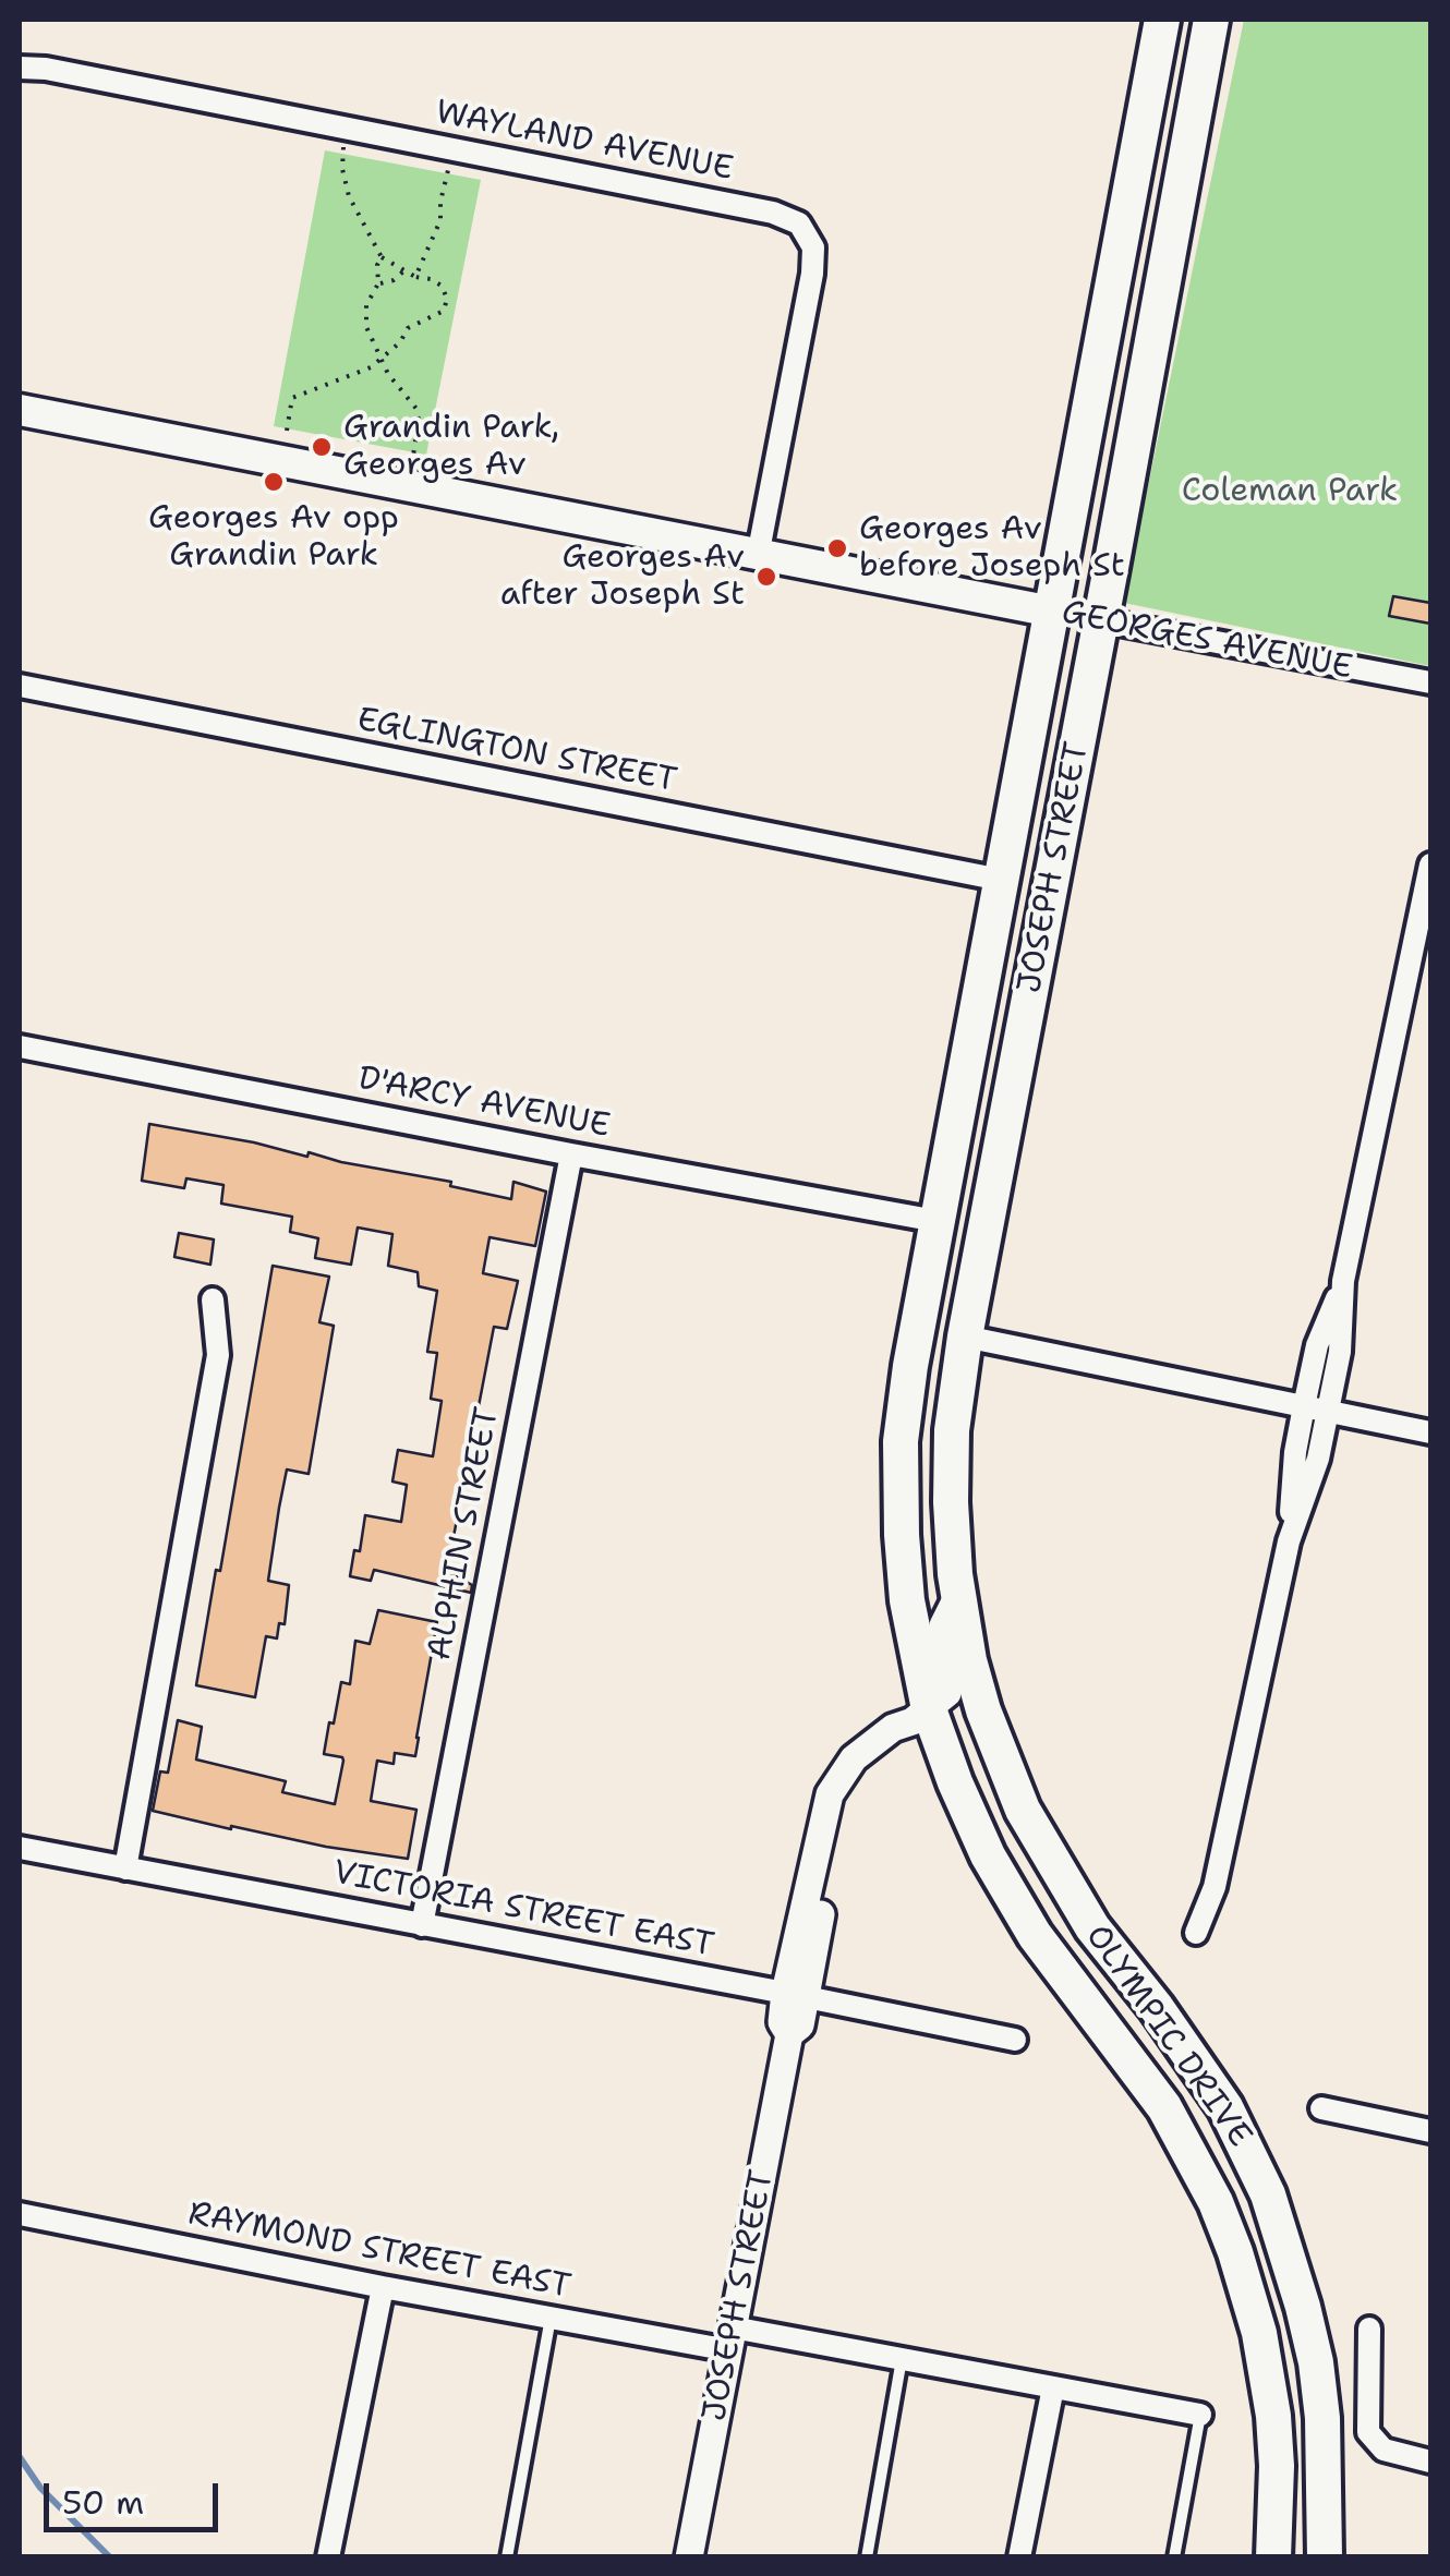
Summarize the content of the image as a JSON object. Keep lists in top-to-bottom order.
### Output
{
  "streets": {
    "highway": ["GEORGES AVENUE", "JOSEPH STREET", "OLYMPIC DRIVE"],
    "street": [
      "WAYLAND AVENUE",
      "EGLINGTON STREET",
      "D'ARCY AVENUE",
      "ALPHIN STREET",
      "VICTORIA STREET EAST",
      "RAYMOND STREET EAST"
    ]
  },
  "crossings": [
    ["WAYLAND AVENUE", "GEORGES AVENUE"],
    ["GEORGES AVENUE", "JOSEPH STREET"],
    ["EGLINGTON STREET", "JOSEPH STREET"],
    ["JOSEPH STREET", "D'ARCY AVENUE"],
    ["JOSEPH STREET", "VICTORIA STREET EAST"],
    ["JOSEPH STREET", "OLYMPIC DRIVE"],
    ["JOSEPH STREET", "RAYMOND STREET EAST"],
    ["D'ARCY AVENUE", "ALPHIN STREET"],
    ["ALPHIN STREET", "VICTORIA STREET EAST"]
  ],
  "parks": ["Coleman Park"],
  "places": [
    "Grandin Park, Georges Av",
    "Georges Av opp Grandin Park",
    "Georges Av before Joseph St",
    "Georges Av after Joseph St"
  ],
  "scale_bar": "50 m"
}
